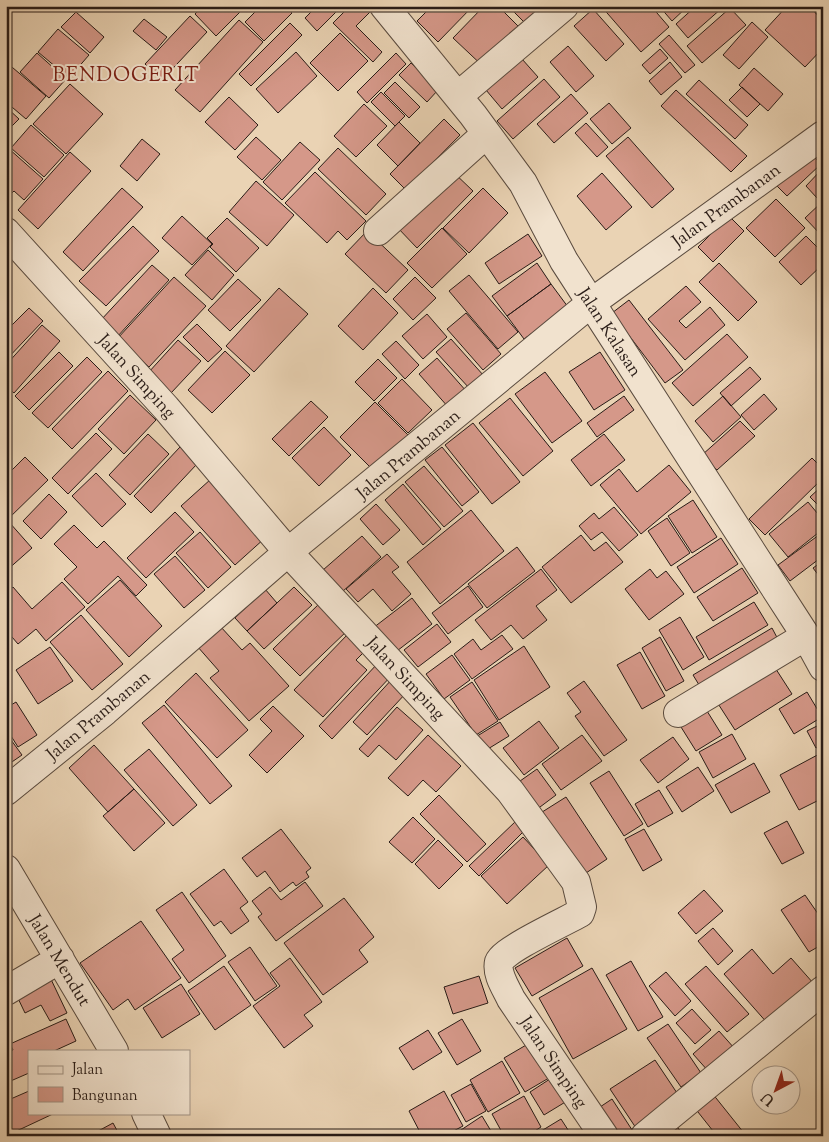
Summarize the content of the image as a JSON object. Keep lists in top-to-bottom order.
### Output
{
  "streets": {
    "street": [
      "Jalan Prambanan",
      "Jalan Kalasan",
      "Jalan Simping",
      "Jalan Mendut"
    ]
  },
  "crossings": [
    ["Jalan Prambanan", "Jalan Kalasan"],
    ["Jalan Prambanan", "Jalan Simping"]
  ],
  "districts": ["BENDOGERIT"],
  "legend": ["Jalan", "Bangunan"],
  "north": "bottom left"
}
